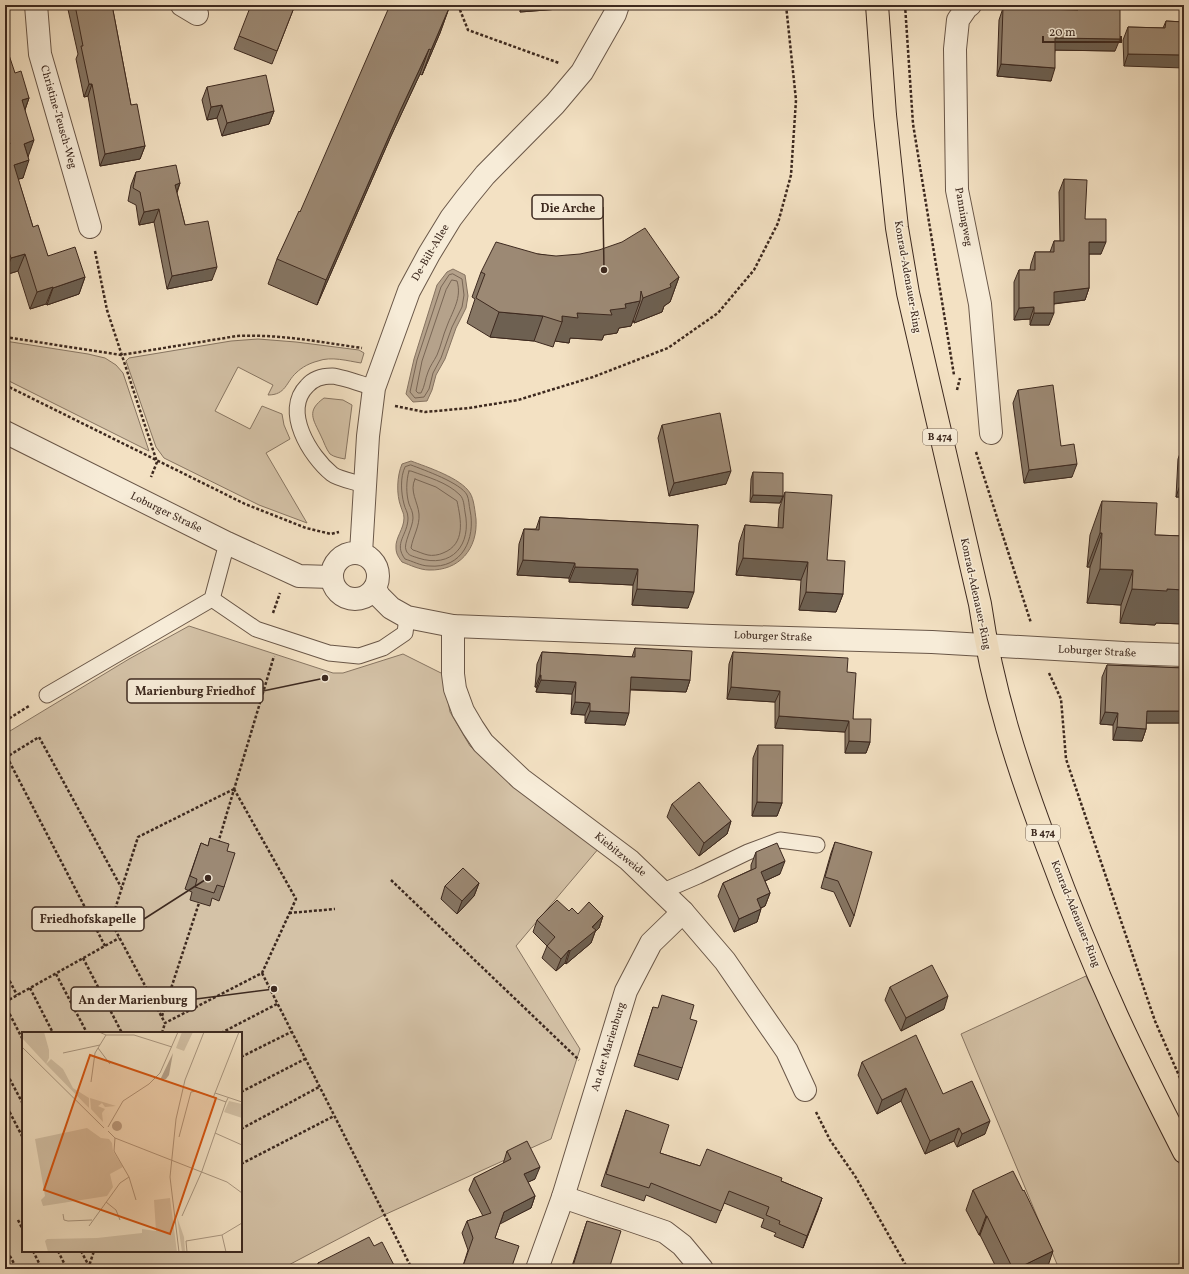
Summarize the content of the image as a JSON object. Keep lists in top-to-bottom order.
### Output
{
  "streets": {
    "main road": ["Konrad-Adenauer-Ring", "B 474"],
    "street": [
      "Christine-Teusch-Weg",
      "Panningweg",
      "De-Bilt-Allee",
      "Loburger Straße",
      "Kiebitzweide",
      "An der Marienburg"
    ]
  },
  "crossings": [
    ["De-Bilt-Allee", "Loburger Straße"],
    ["Konrad-Adenauer-Ring", "Loburger Straße"],
    ["Loburger Straße", "Kiebitzweide"],
    ["Kiebitzweide", "An der Marienburg"]
  ],
  "places": [
    "Die Arche",
    "Marienburg Friedhof",
    "Friedhofskapelle",
    "An der Marienburg"
  ],
  "scale_bar": "20 m"
}
